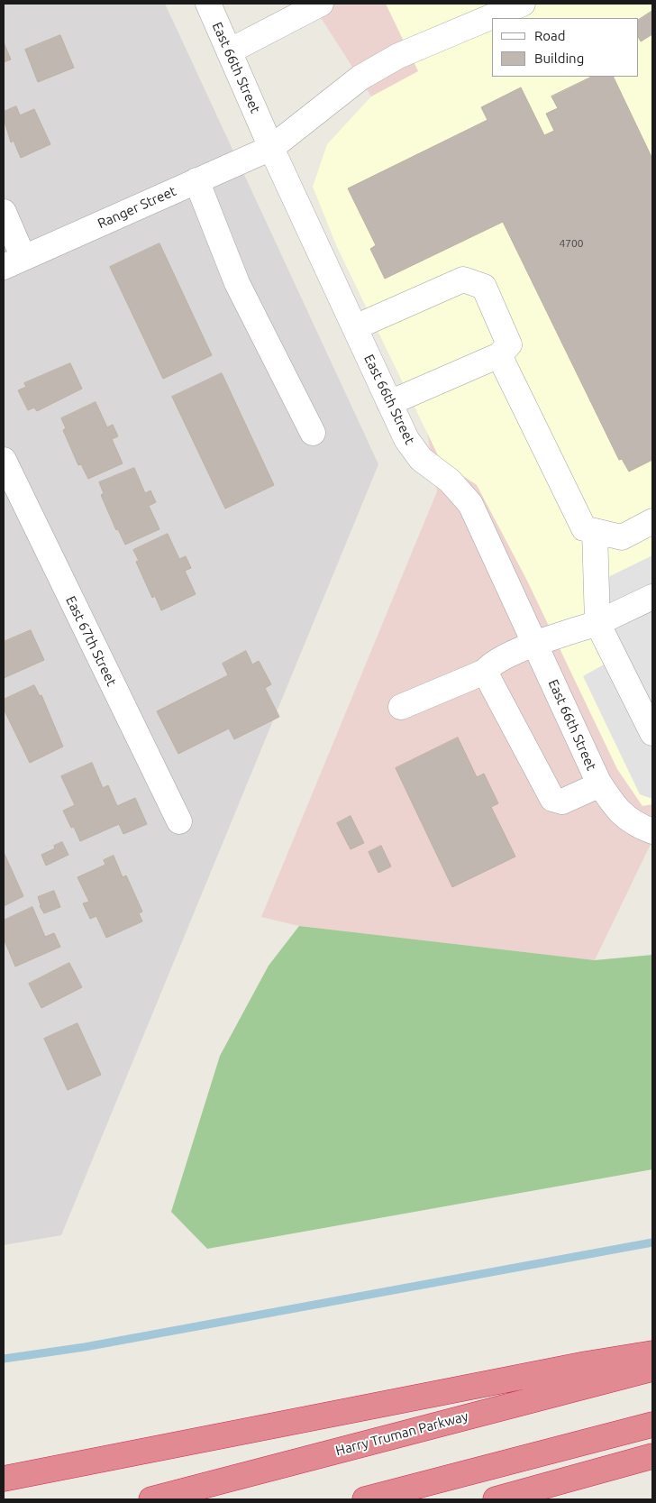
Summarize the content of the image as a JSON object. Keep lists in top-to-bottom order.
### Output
{
  "streets": {
    "highway": ["Harry Truman Parkway"],
    "street": ["East 66th Street", "Ranger Street", "East 67th Street"]
  },
  "crossings": [
    ["East 66th Street", "Ranger Street"]
  ],
  "house_numbers": ["4700"],
  "legend": ["Road", "Building"]
}
